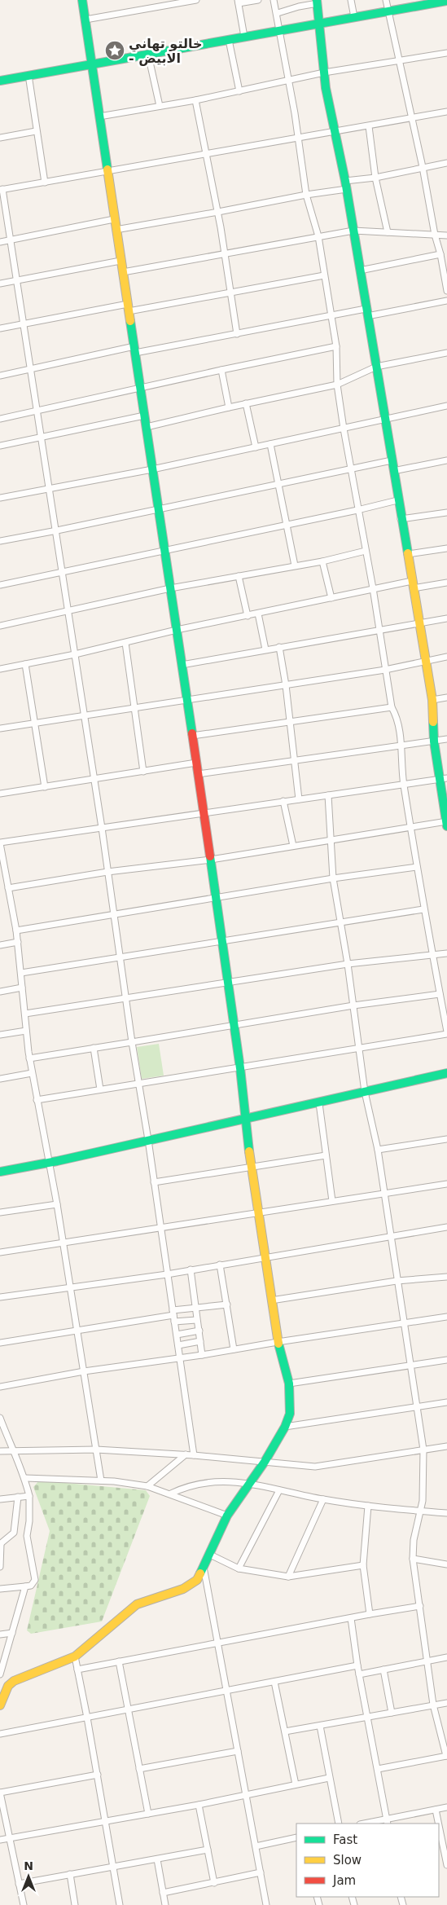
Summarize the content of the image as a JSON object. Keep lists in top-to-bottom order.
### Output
{
  "places": {
    "place": ["خالتو تهاني - الابيض"]
  },
  "legend": ["Fast", "Slow", "Jam"],
  "north": "top"
}
